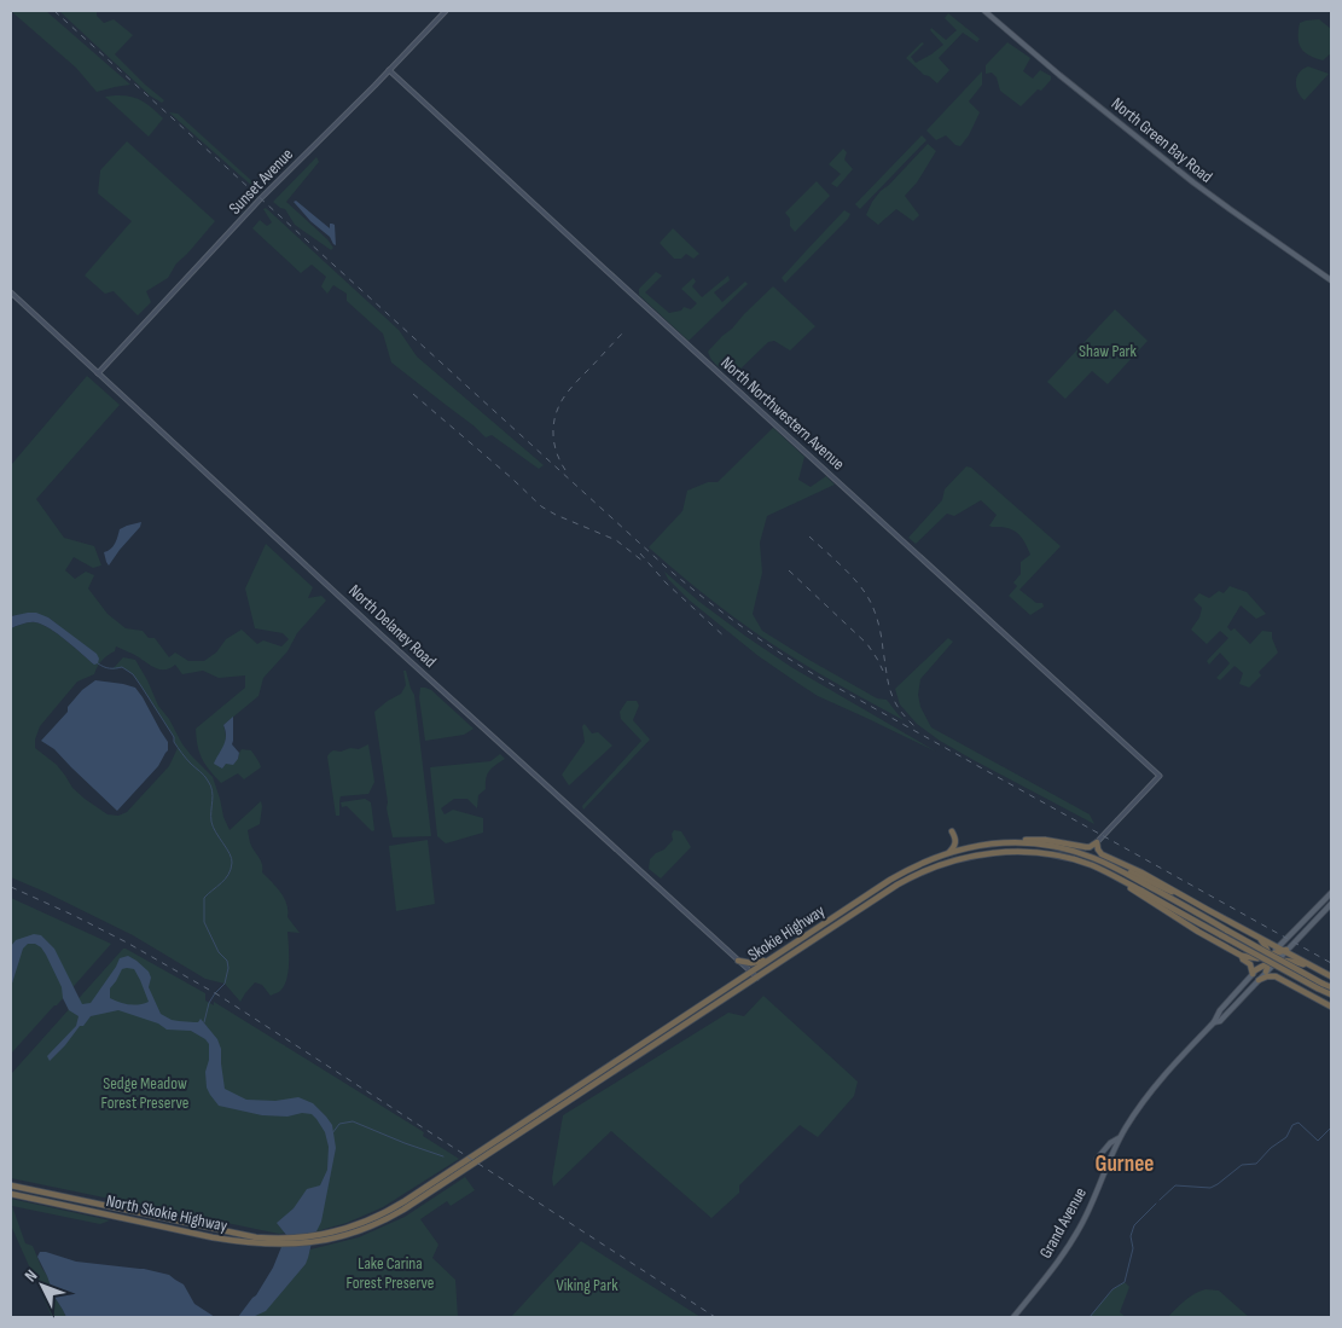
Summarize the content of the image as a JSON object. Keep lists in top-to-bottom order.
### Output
{
  "streets": {
    "highway": ["Skokie Highway", "North Skokie Highway"],
    "main road": ["North Green Bay Road", "Grand Avenue"],
    "street": ["Sunset Avenue", "North Northwestern Avenue", "North Delaney Road"]
  },
  "crossings": [
    ["Sunset Avenue", "North Northwestern Avenue"],
    ["Sunset Avenue", "North Delaney Road"],
    ["North Delaney Road", "Skokie Highway"],
    ["Skokie Highway", "North Skokie Highway"]
  ],
  "districts": ["Gurnee"],
  "parks": [
    "Shaw Park",
    "Sedge Meadow Forest Preserve",
    "Lake Carina Forest Preserve",
    "Viking Park"
  ],
  "north": "top left"
}
